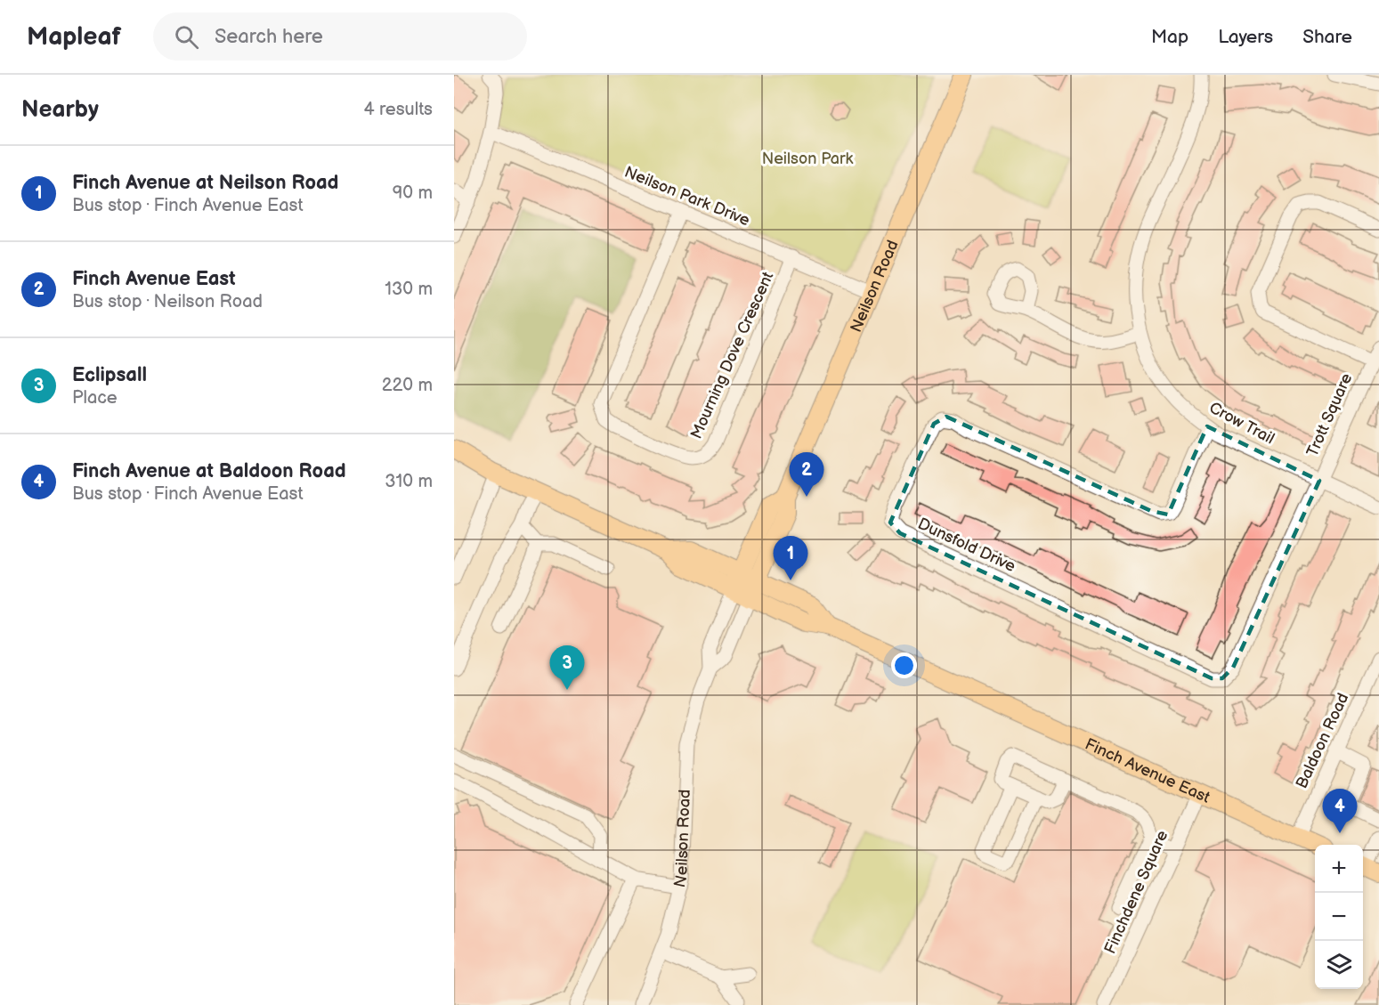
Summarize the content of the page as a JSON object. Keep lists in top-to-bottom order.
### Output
{
  "streets": {
    "main road": ["Neilson Road", "Finch Avenue East"],
    "street": [
      "Neilson Park Drive",
      "Mourning Dove Crescent",
      "Trott Square",
      "Crow Trail",
      "Dunsfold Drive",
      "Baldoon Road",
      "Finchdene Square"
    ]
  },
  "crossings": [
    ["Neilson Park Drive", "Neilson Road"],
    ["Neilson Park Drive", "Mourning Dove Crescent"],
    ["Neilson Road", "Finch Avenue East"],
    ["Trott Square", "Crow Trail"],
    ["Trott Square", "Dunsfold Drive"],
    ["Crow Trail", "Dunsfold Drive"],
    ["Baldoon Road", "Finch Avenue East"],
    ["Finch Avenue East", "Finchdene Square"]
  ],
  "parks": ["Neilson Park"],
  "page": {
    "header": "Mapleaf",
    "search": "Search here",
    "nav": ["Map", "Layers", "Share"],
    "heading": ["Nearby", "4 results"],
    "list": [
      {
        "mark": "1",
        "name": "Finch Avenue at Neilson Road",
        "note": "Bus stop · Finch Avenue East",
        "value": "90 m"
      },
      {
        "mark": "2",
        "name": "Finch Avenue East",
        "note": "Bus stop · Neilson Road",
        "value": "130 m"
      },
      {
        "mark": "3",
        "name": "Eclipsall",
        "note": "Place",
        "value": "220 m"
      },
      {
        "mark": "4",
        "name": "Finch Avenue at Baldoon Road",
        "note": "Bus stop · Finch Avenue East",
        "value": "310 m"
      }
    ],
    "pins": [
      "2",
      "1",
      "3",
      "4"
    ],
    "map_buttons": ["+", "−"]
  }
}
